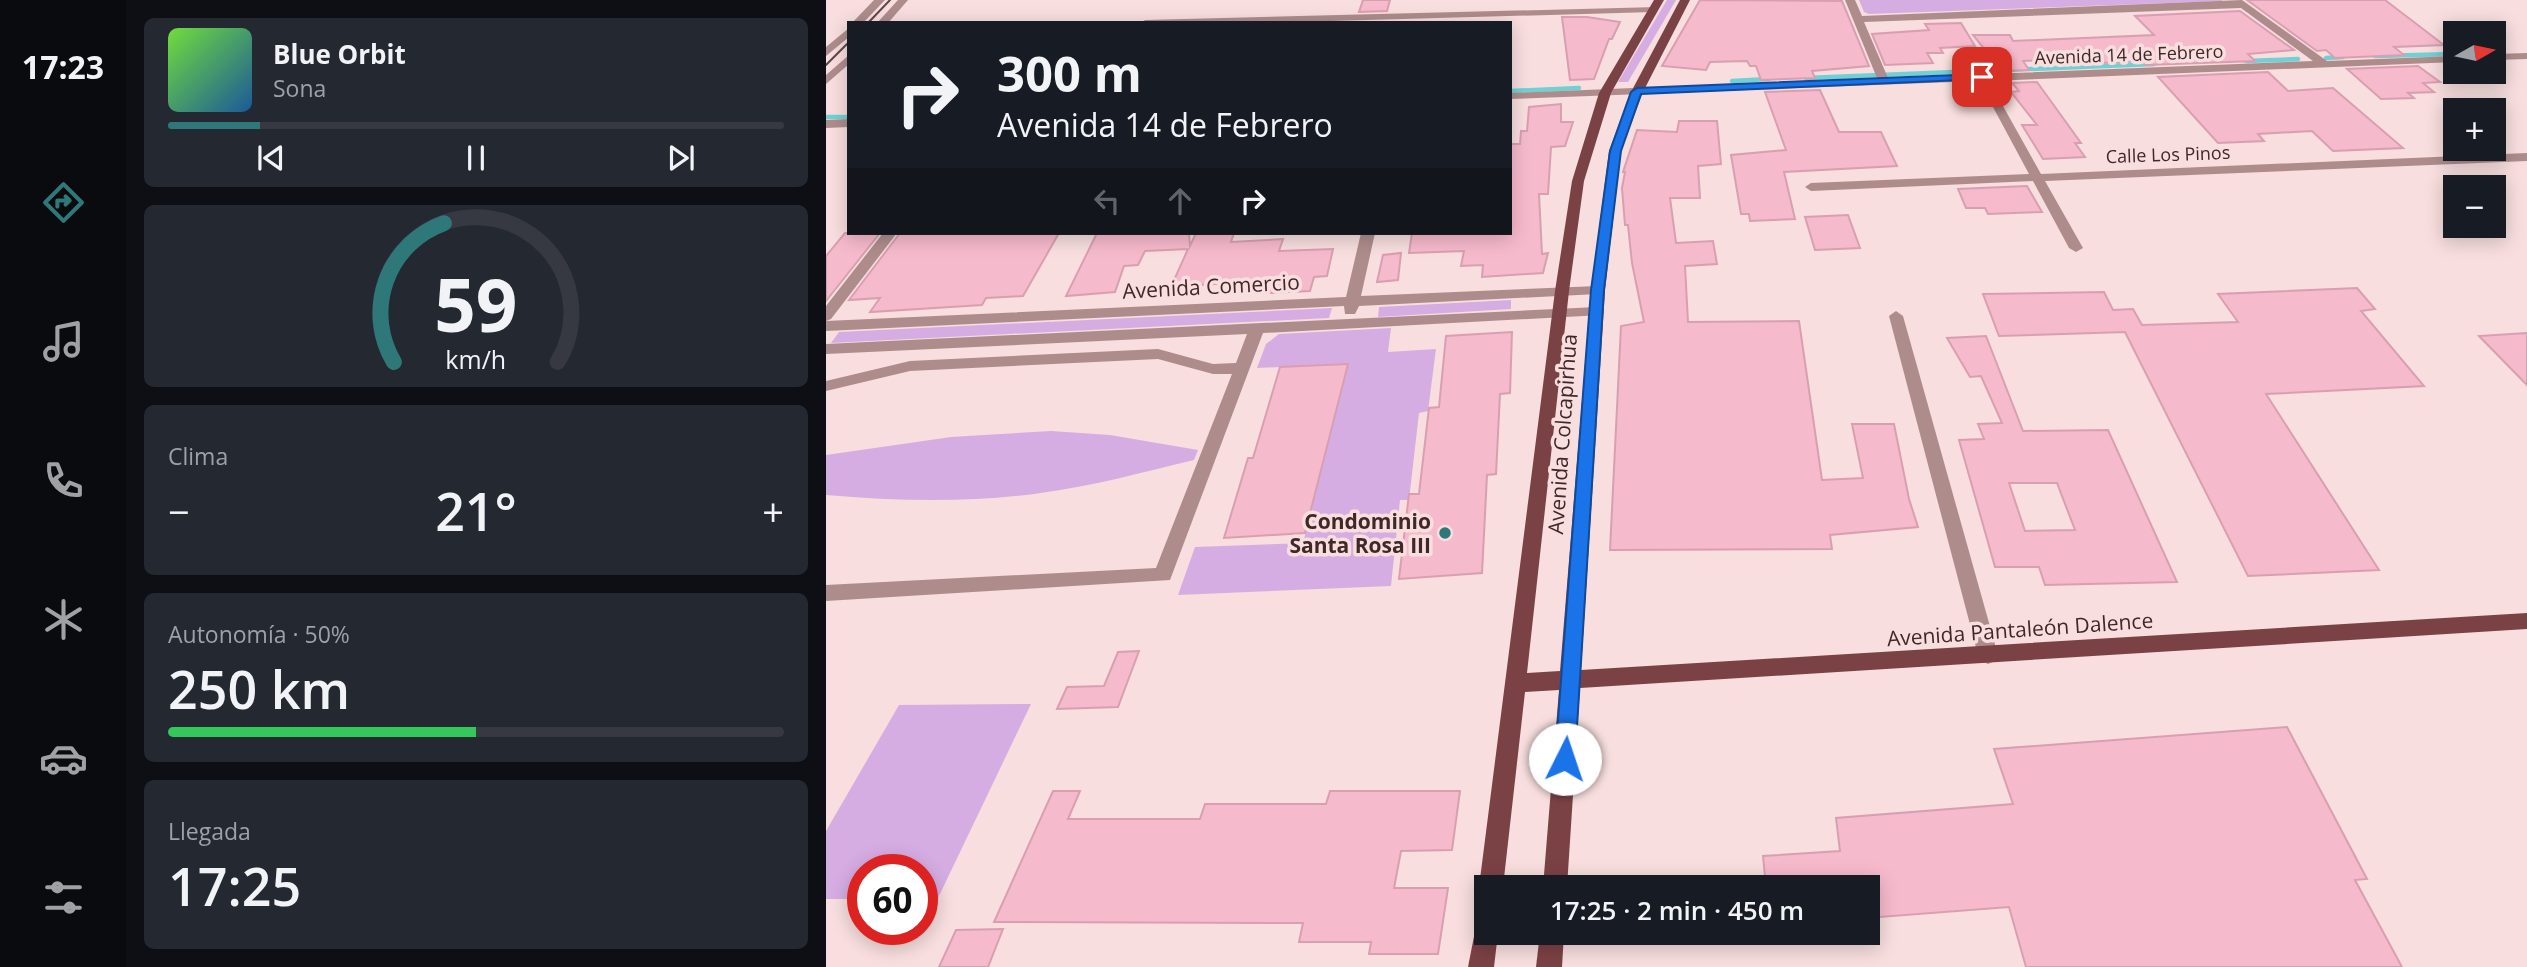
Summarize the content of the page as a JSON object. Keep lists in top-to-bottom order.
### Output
{
  "streets": {
    "main road": ["Avenida Colcapirhua", "Avenida Pantaleón Dalence"],
    "street": ["Avenida 14 de Febrero", "Calle Los Pinos", "Avenida Comercio"]
  },
  "crossings": [
    ["Avenida 14 de Febrero", "Avenida Colcapirhua"],
    ["Avenida Comercio", "Avenida Colcapirhua"],
    ["Avenida Colcapirhua", "Avenida Pantaleón Dalence"]
  ],
  "places": ["Condominio Santa Rosa III"],
  "north": "right",
  "page": {
    "tabs": "17:23",
    "map_buttons": ["+", "−"],
    "turn": ["300 m", "Avenida 14 de Febrero"],
    "song": ["Blue Orbit", "Sona"],
    "tile": [
      "Clima",
      ["Autonomía · 50%", "250 km"],
      ["Llegada", "17:25"]
    ],
    "heat": ["−", "21°", "+"],
    "limit": "60",
    "trip": "17:25 · 2 min · 450 m",
    "gauge": ["59", "km/h"]
  }
}
